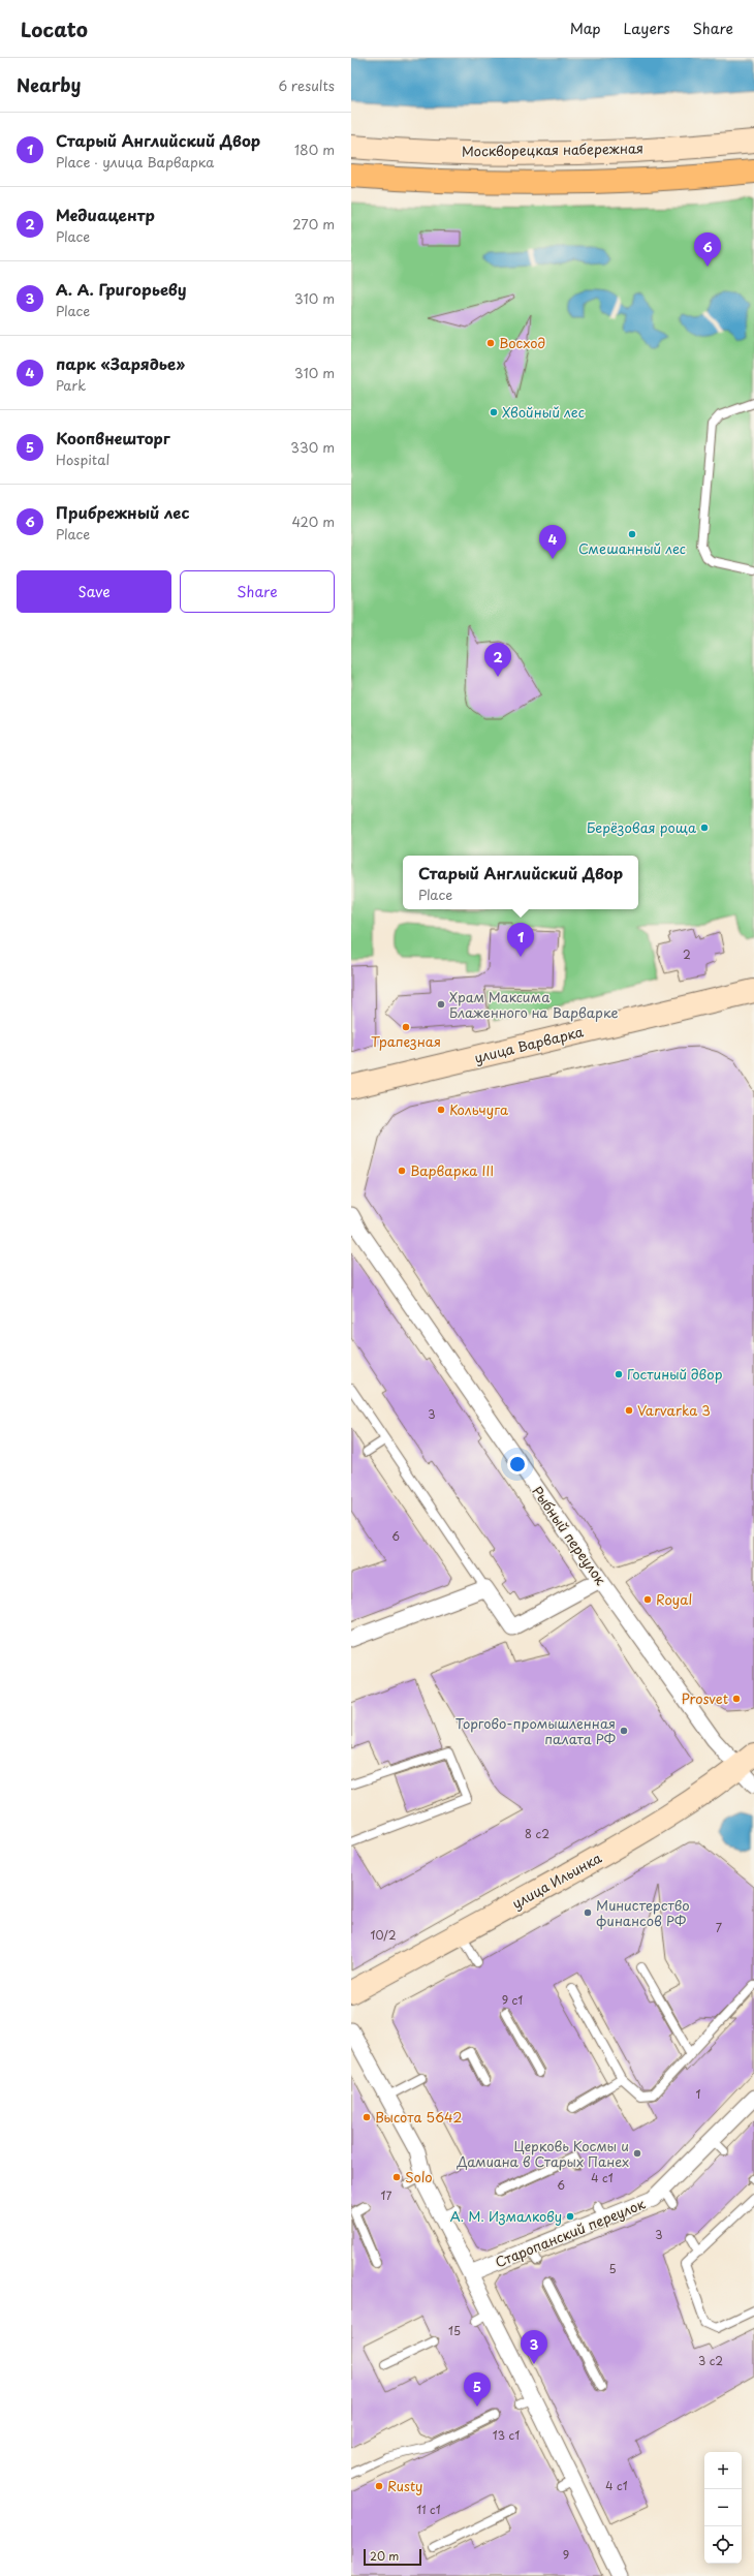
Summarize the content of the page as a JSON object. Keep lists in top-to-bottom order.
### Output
{
  "streets": {
    "street": [
      "Москворецкая набережная",
      "улица Варварка",
      "Рыбный переулок",
      "улица Ильинка",
      "Старопанский переулок"
    ]
  },
  "crossings": [
    ["Рыбный переулок", "улица Ильинка"]
  ],
  "places": [
    "Восход",
    "Хвойный лес",
    "Смешанный лес",
    "Берёзовая роща",
    "Храм Максима Блаженного на Варварке",
    "Трапезная",
    "Кольчуга",
    "Варварка III",
    "Гостиный двор",
    "Varvarka 3",
    "Royal",
    "Prosvet",
    "Торгово-промышленная палата РФ",
    "Министерство финансов РФ",
    "Высота 5642",
    "Церковь Космы и Дамиана в Старых Панех",
    "Solo",
    "А. М. Измалкову",
    "Rusty"
  ],
  "house_numbers": [
    "2",
    "3",
    "6",
    "8 с2",
    "7",
    "10/2",
    "9 с1",
    "1",
    "4 с1",
    "6",
    "17",
    "3",
    "5",
    "15",
    "3 с2",
    "13 с1",
    "4 с1",
    "11 с1",
    "9"
  ],
  "scale_bar": "20 m",
  "page": {
    "header": "Locato",
    "nav": ["Map", "Layers", "Share"],
    "heading": ["Nearby", "6 results"],
    "list": [
      {
        "mark": "1",
        "name": "Старый Английский Двор",
        "note": "Place · улица Варварка",
        "value": "180 m"
      },
      {
        "mark": "2",
        "name": "Медиацентр",
        "note": "Place",
        "value": "270 m"
      },
      {
        "mark": "3",
        "name": "А. А. Григорьеву",
        "note": "Place",
        "value": "310 m"
      },
      {
        "mark": "4",
        "name": "парк «Зарядье»",
        "note": "Park",
        "value": "310 m"
      },
      {
        "mark": "5",
        "name": "Коопвнешторг",
        "note": "Hospital",
        "value": "330 m"
      },
      {
        "mark": "6",
        "name": "Прибрежный лес",
        "note": "Place",
        "value": "420 m"
      }
    ],
    "pins": [
      "6",
      "4",
      "2",
      "1",
      "3",
      "5"
    ],
    "buttons": ["Save", "Share"],
    "popup": ["Старый Английский Двор", "Place"],
    "map_buttons": ["+", "−"],
    "scale": "20 m"
  }
}
